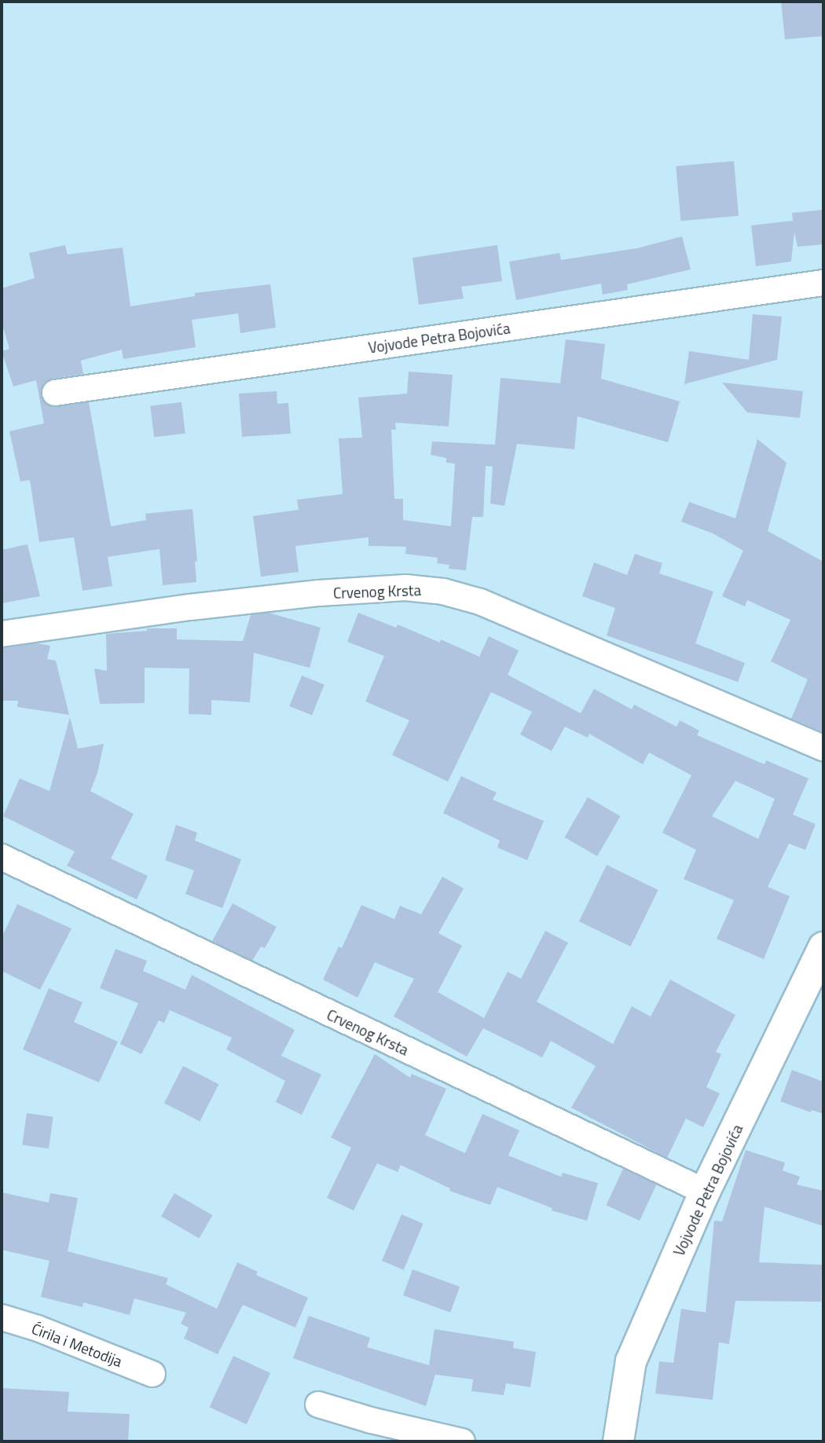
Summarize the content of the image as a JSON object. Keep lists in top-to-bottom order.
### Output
{
  "streets": {
    "street": ["Vojvode Petra Bojovića", "Crvenog Krsta", "Ćirila i Metodija"]
  },
  "crossings": [
    ["Vojvode Petra Bojovića", "Crvenog Krsta"]
  ]
}
